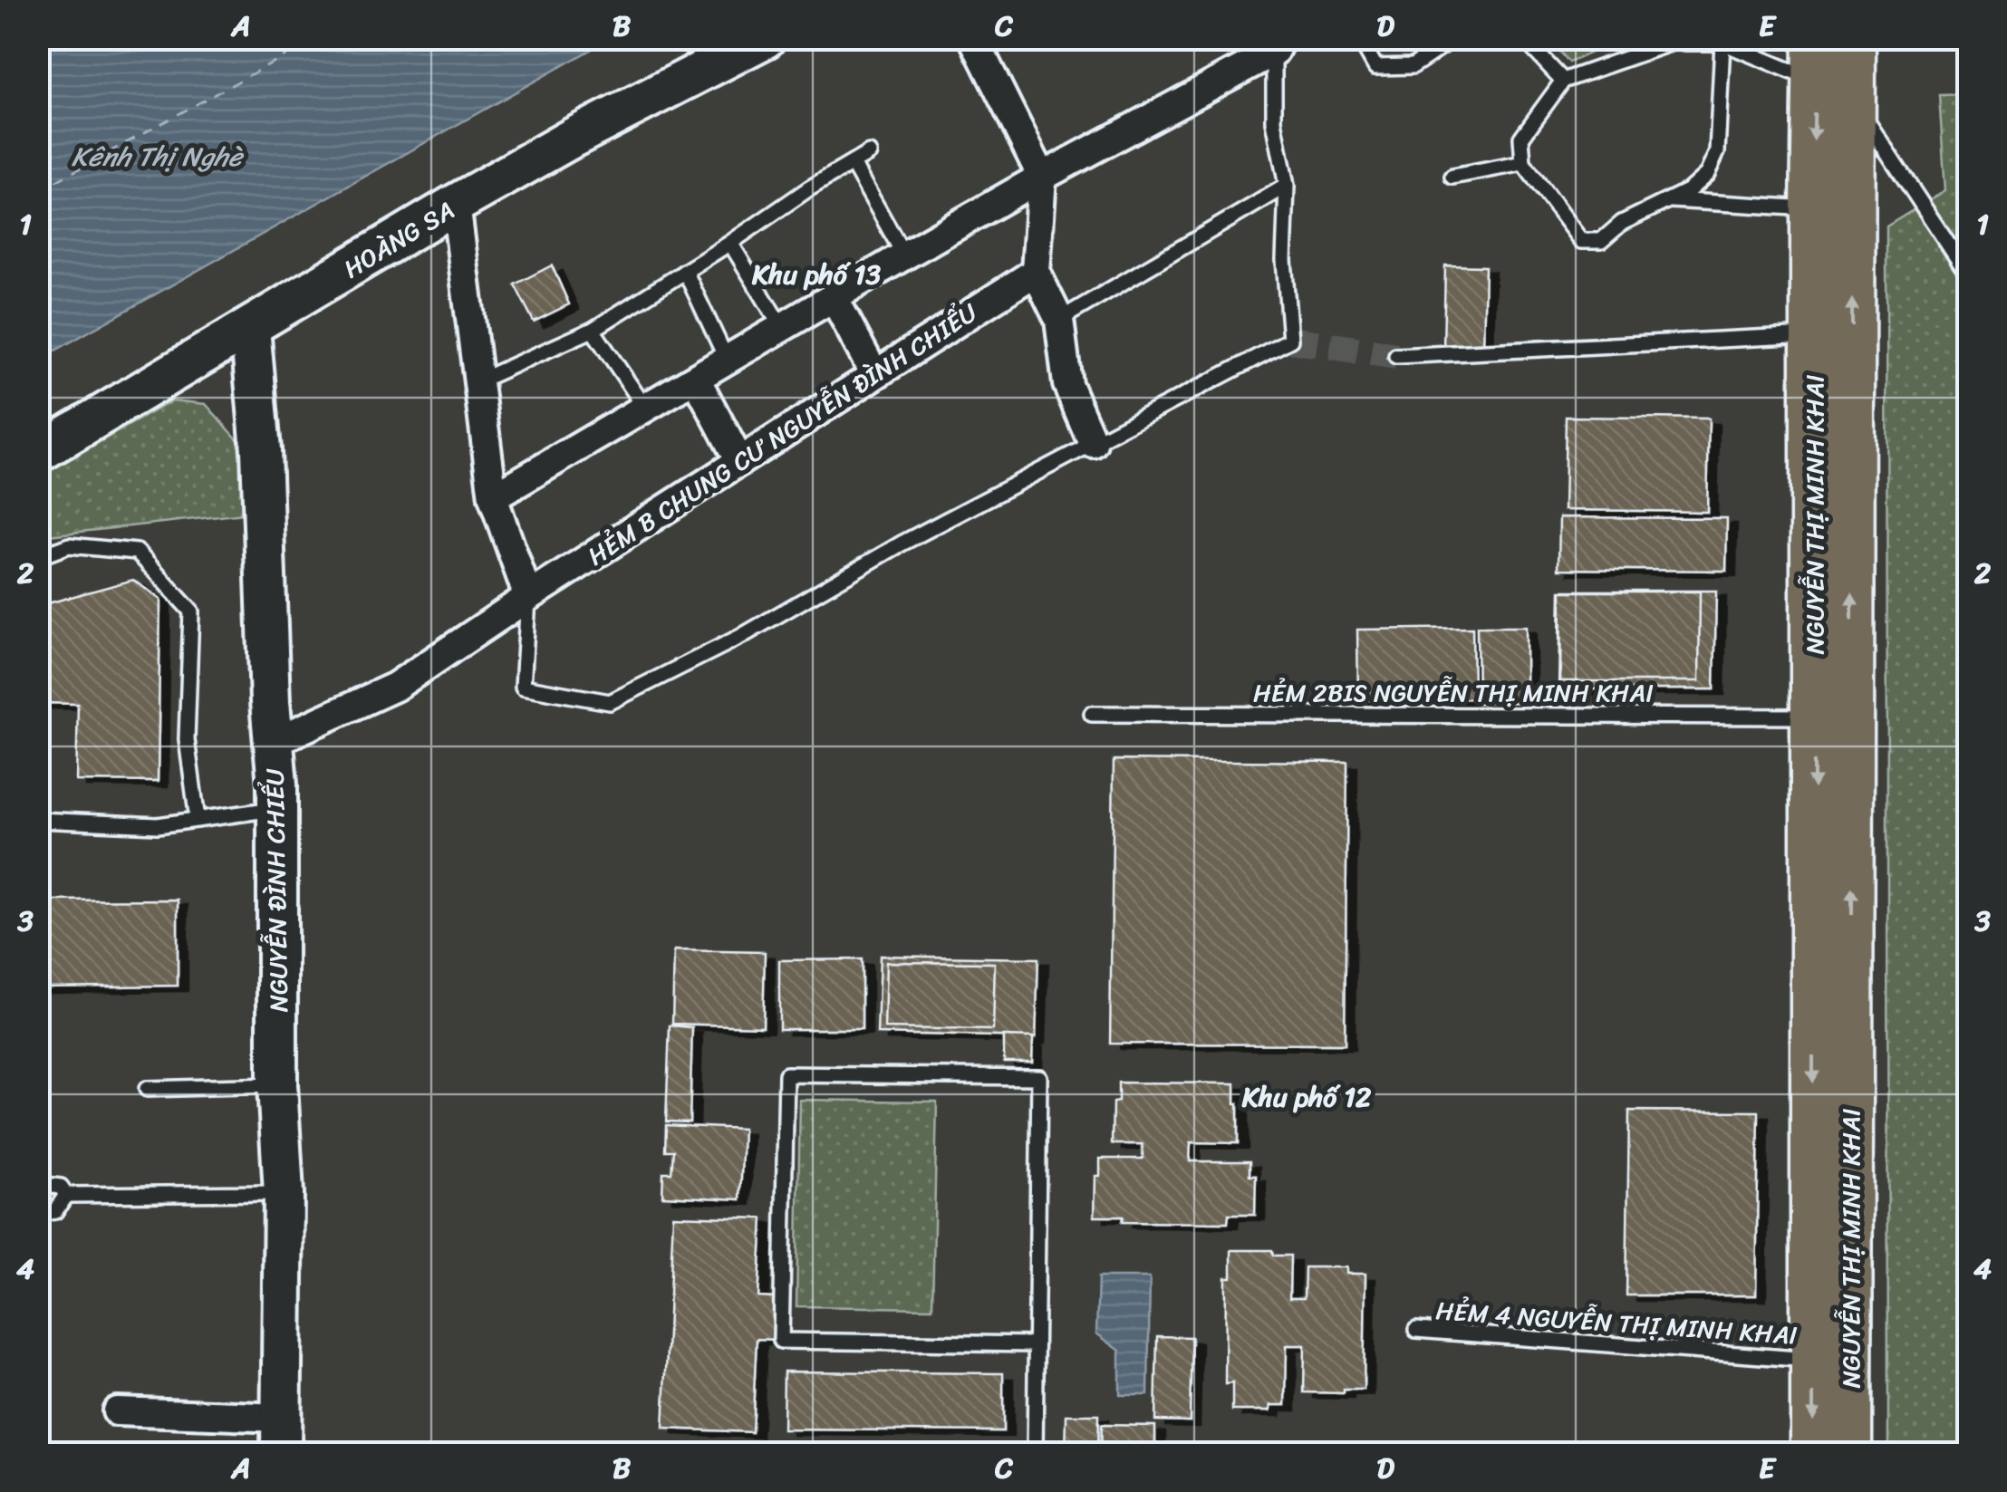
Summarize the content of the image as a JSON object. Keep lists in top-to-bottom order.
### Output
{
  "streets": {
    "main road": ["NGUYỄN THỊ MINH KHAI"],
    "street": ["HOÀNG SA", "HẺM B CHUNG CƯ NGUYỄN ÐÌNH CHIỂU", "NGUYỄN ĐÌNH CHIỂU"],
    "lane": ["HẺM 2BIS NGUYỄN THỊ MINH KHAI", "HẺM 4 NGUYỄN THỊ MINH KHAI"]
  },
  "crossings": [
    ["HOÀNG SA", "NGUYỄN ĐÌNH CHIỂU"],
    ["HẺM B CHUNG CƯ NGUYỄN ÐÌNH CHIỂU", "NGUYỄN ĐÌNH CHIỂU"],
    ["NGUYỄN THỊ MINH KHAI", "HẺM 2BIS NGUYỄN THỊ MINH KHAI"],
    ["NGUYỄN THỊ MINH KHAI", "HẺM 4 NGUYỄN THỊ MINH KHAI"]
  ],
  "districts": ["Khu phố 13", "Khu phố 12"],
  "water": ["Kênh Thị Nghè"],
  "grid": {
    "columns": [
      "A",
      "B",
      "C",
      "D",
      "E"
    ],
    "rows": [
      "1",
      "2",
      "3",
      "4"
    ]
  }
}
